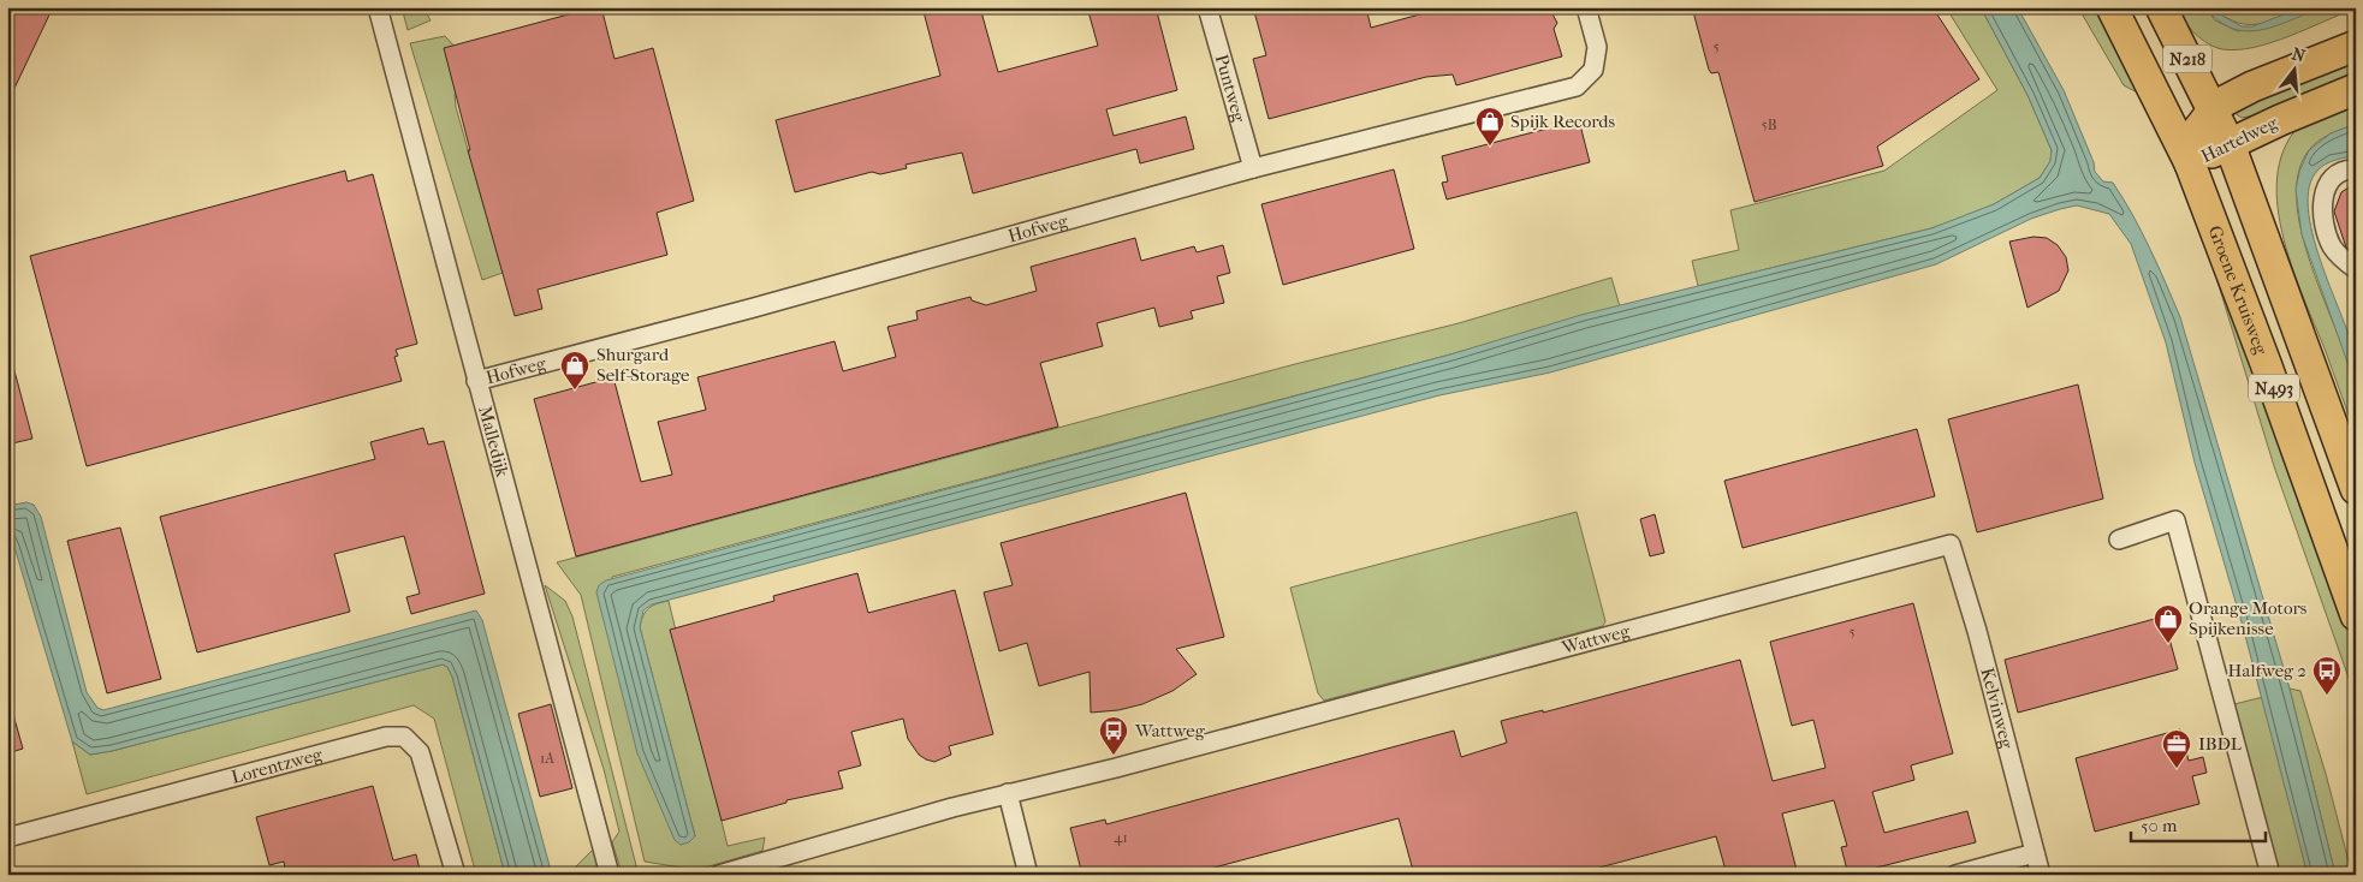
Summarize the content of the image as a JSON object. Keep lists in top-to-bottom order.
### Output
{
  "streets": {
    "main road": [
      "N218",
      "Hartelweg",
      "Groene Kruisweg",
      "N493"
    ],
    "street": [
      "Puntweg",
      "Hofweg",
      "Malledijk",
      "Wattweg",
      "Kelvinweg",
      "Lorentzweg"
    ]
  },
  "crossings": [
    ["N218", "Hartelweg"],
    ["N218", "N493"],
    ["Puntweg", "Hofweg"],
    ["Hartelweg", "Groene Kruisweg"],
    ["Hartelweg", "N493"],
    ["Hofweg", "Malledijk"],
    ["Wattweg", "Kelvinweg"]
  ],
  "places": {
    "shop": ["Spijk Records", "Shurgard Self-Storage", "Orange Motors Spijkenisse"],
    "bus stop": ["Halfweg 2", "Wattweg"],
    "office": ["IBDL"]
  },
  "house_numbers": [
    "5",
    "5B",
    "5",
    "1A",
    "41"
  ],
  "scale_bar": "50 m",
  "north": "top"
}
